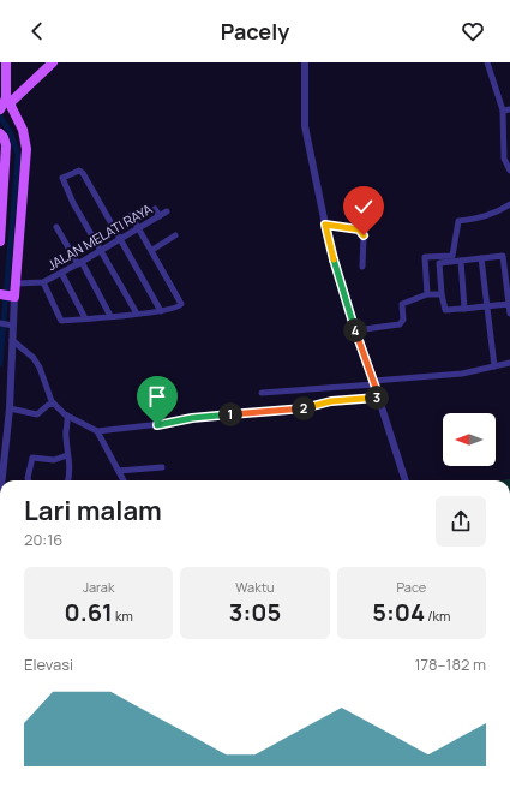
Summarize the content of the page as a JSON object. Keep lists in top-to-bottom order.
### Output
{
  "streets": {
    "street": ["JALAN MELATI RAYA"]
  },
  "north": "left",
  "page": {
    "header": "Pacely",
    "pins": [
      "4",
      "3",
      "2",
      "1"
    ],
    "heading": ["Lari malam", "20:16"],
    "stats": [
      ["Jarak", "0.61 km"],
      ["Waktu", "3:05"],
      ["Pace", "5:04 /km"]
    ],
    "chart": ["Elevasi", "178–182 m"]
  }
}
